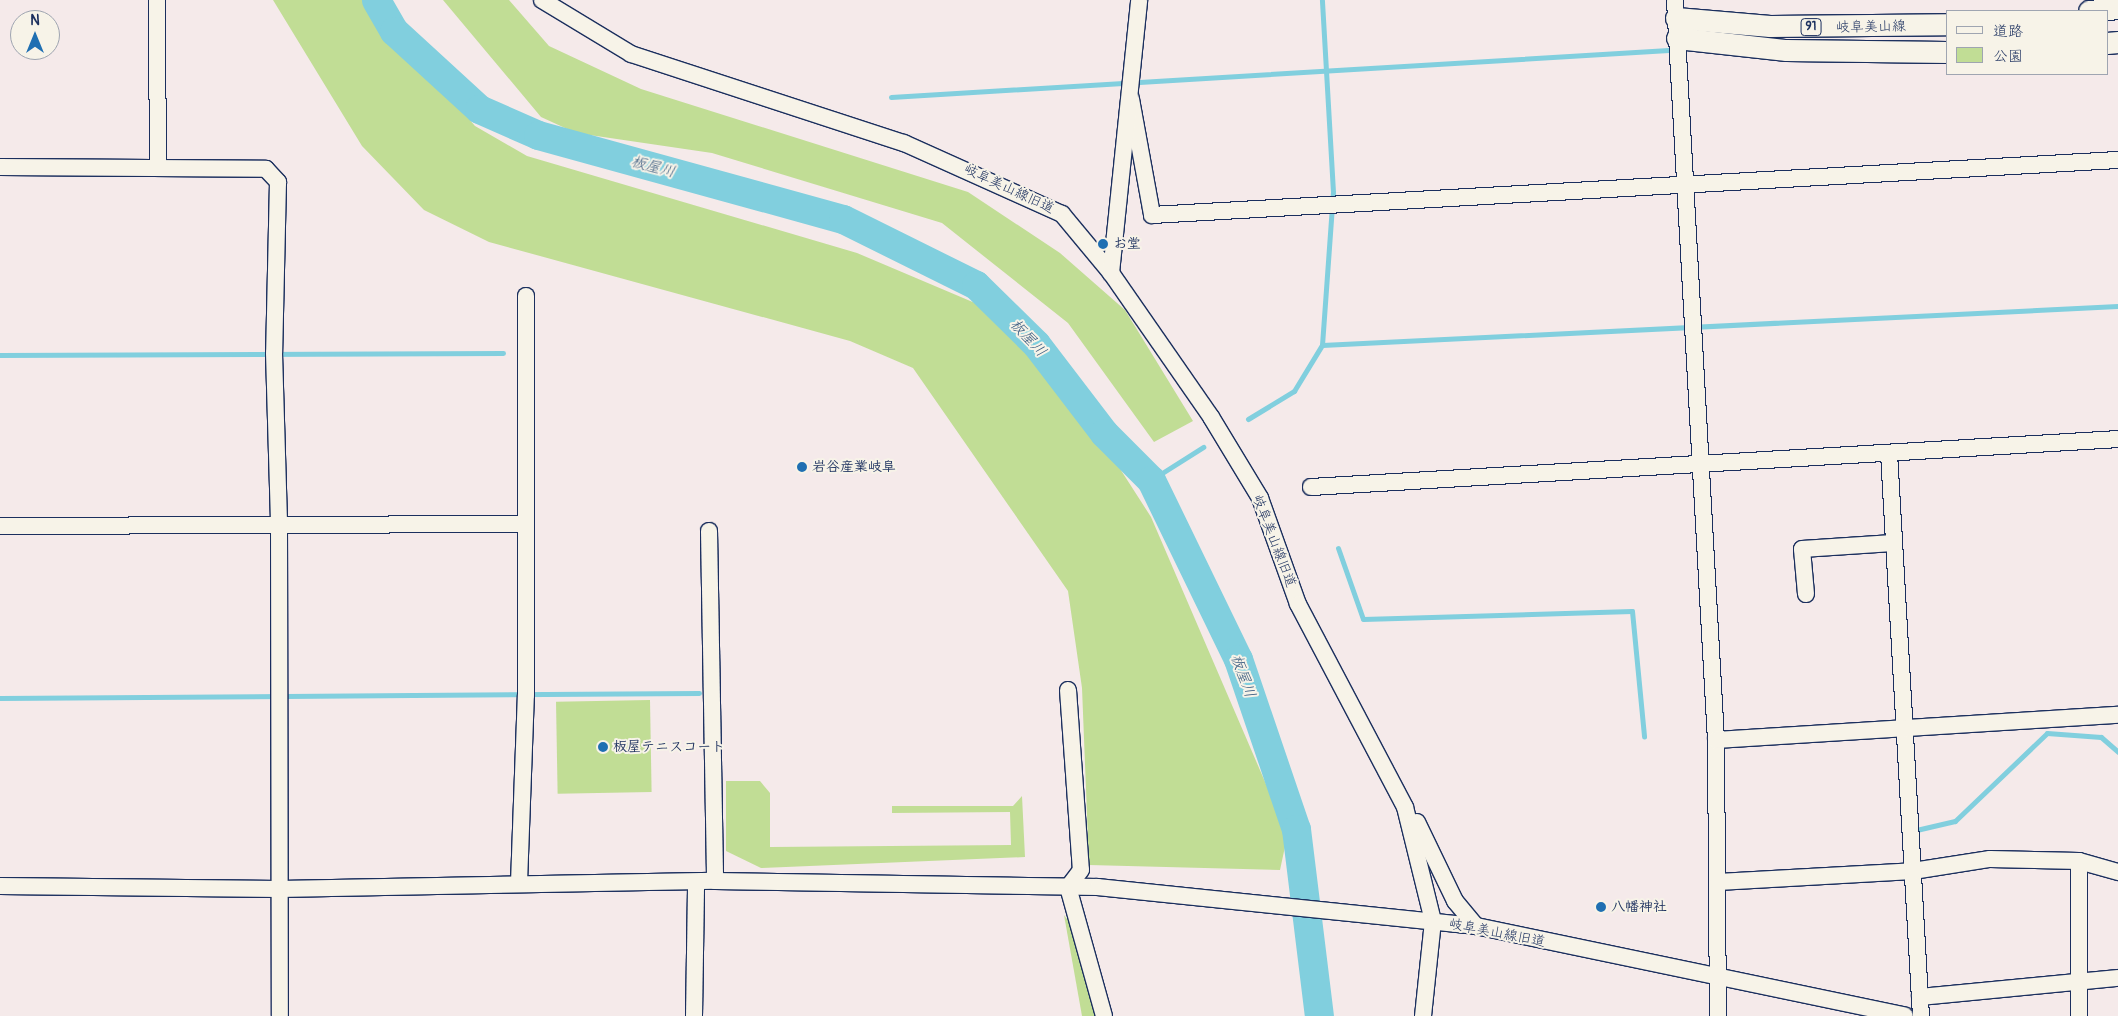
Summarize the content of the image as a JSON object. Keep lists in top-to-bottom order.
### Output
{
  "streets": {
    "main road": ["91", "岐阜美山線"],
    "street": ["岐阜美山線旧道"]
  },
  "water": ["板屋川"],
  "places": [
    "お堂",
    "岩谷産業岐阜",
    "板屋テニスコート",
    "八幡神社"
  ],
  "legend": ["道路", "公園"],
  "north": "top"
}
